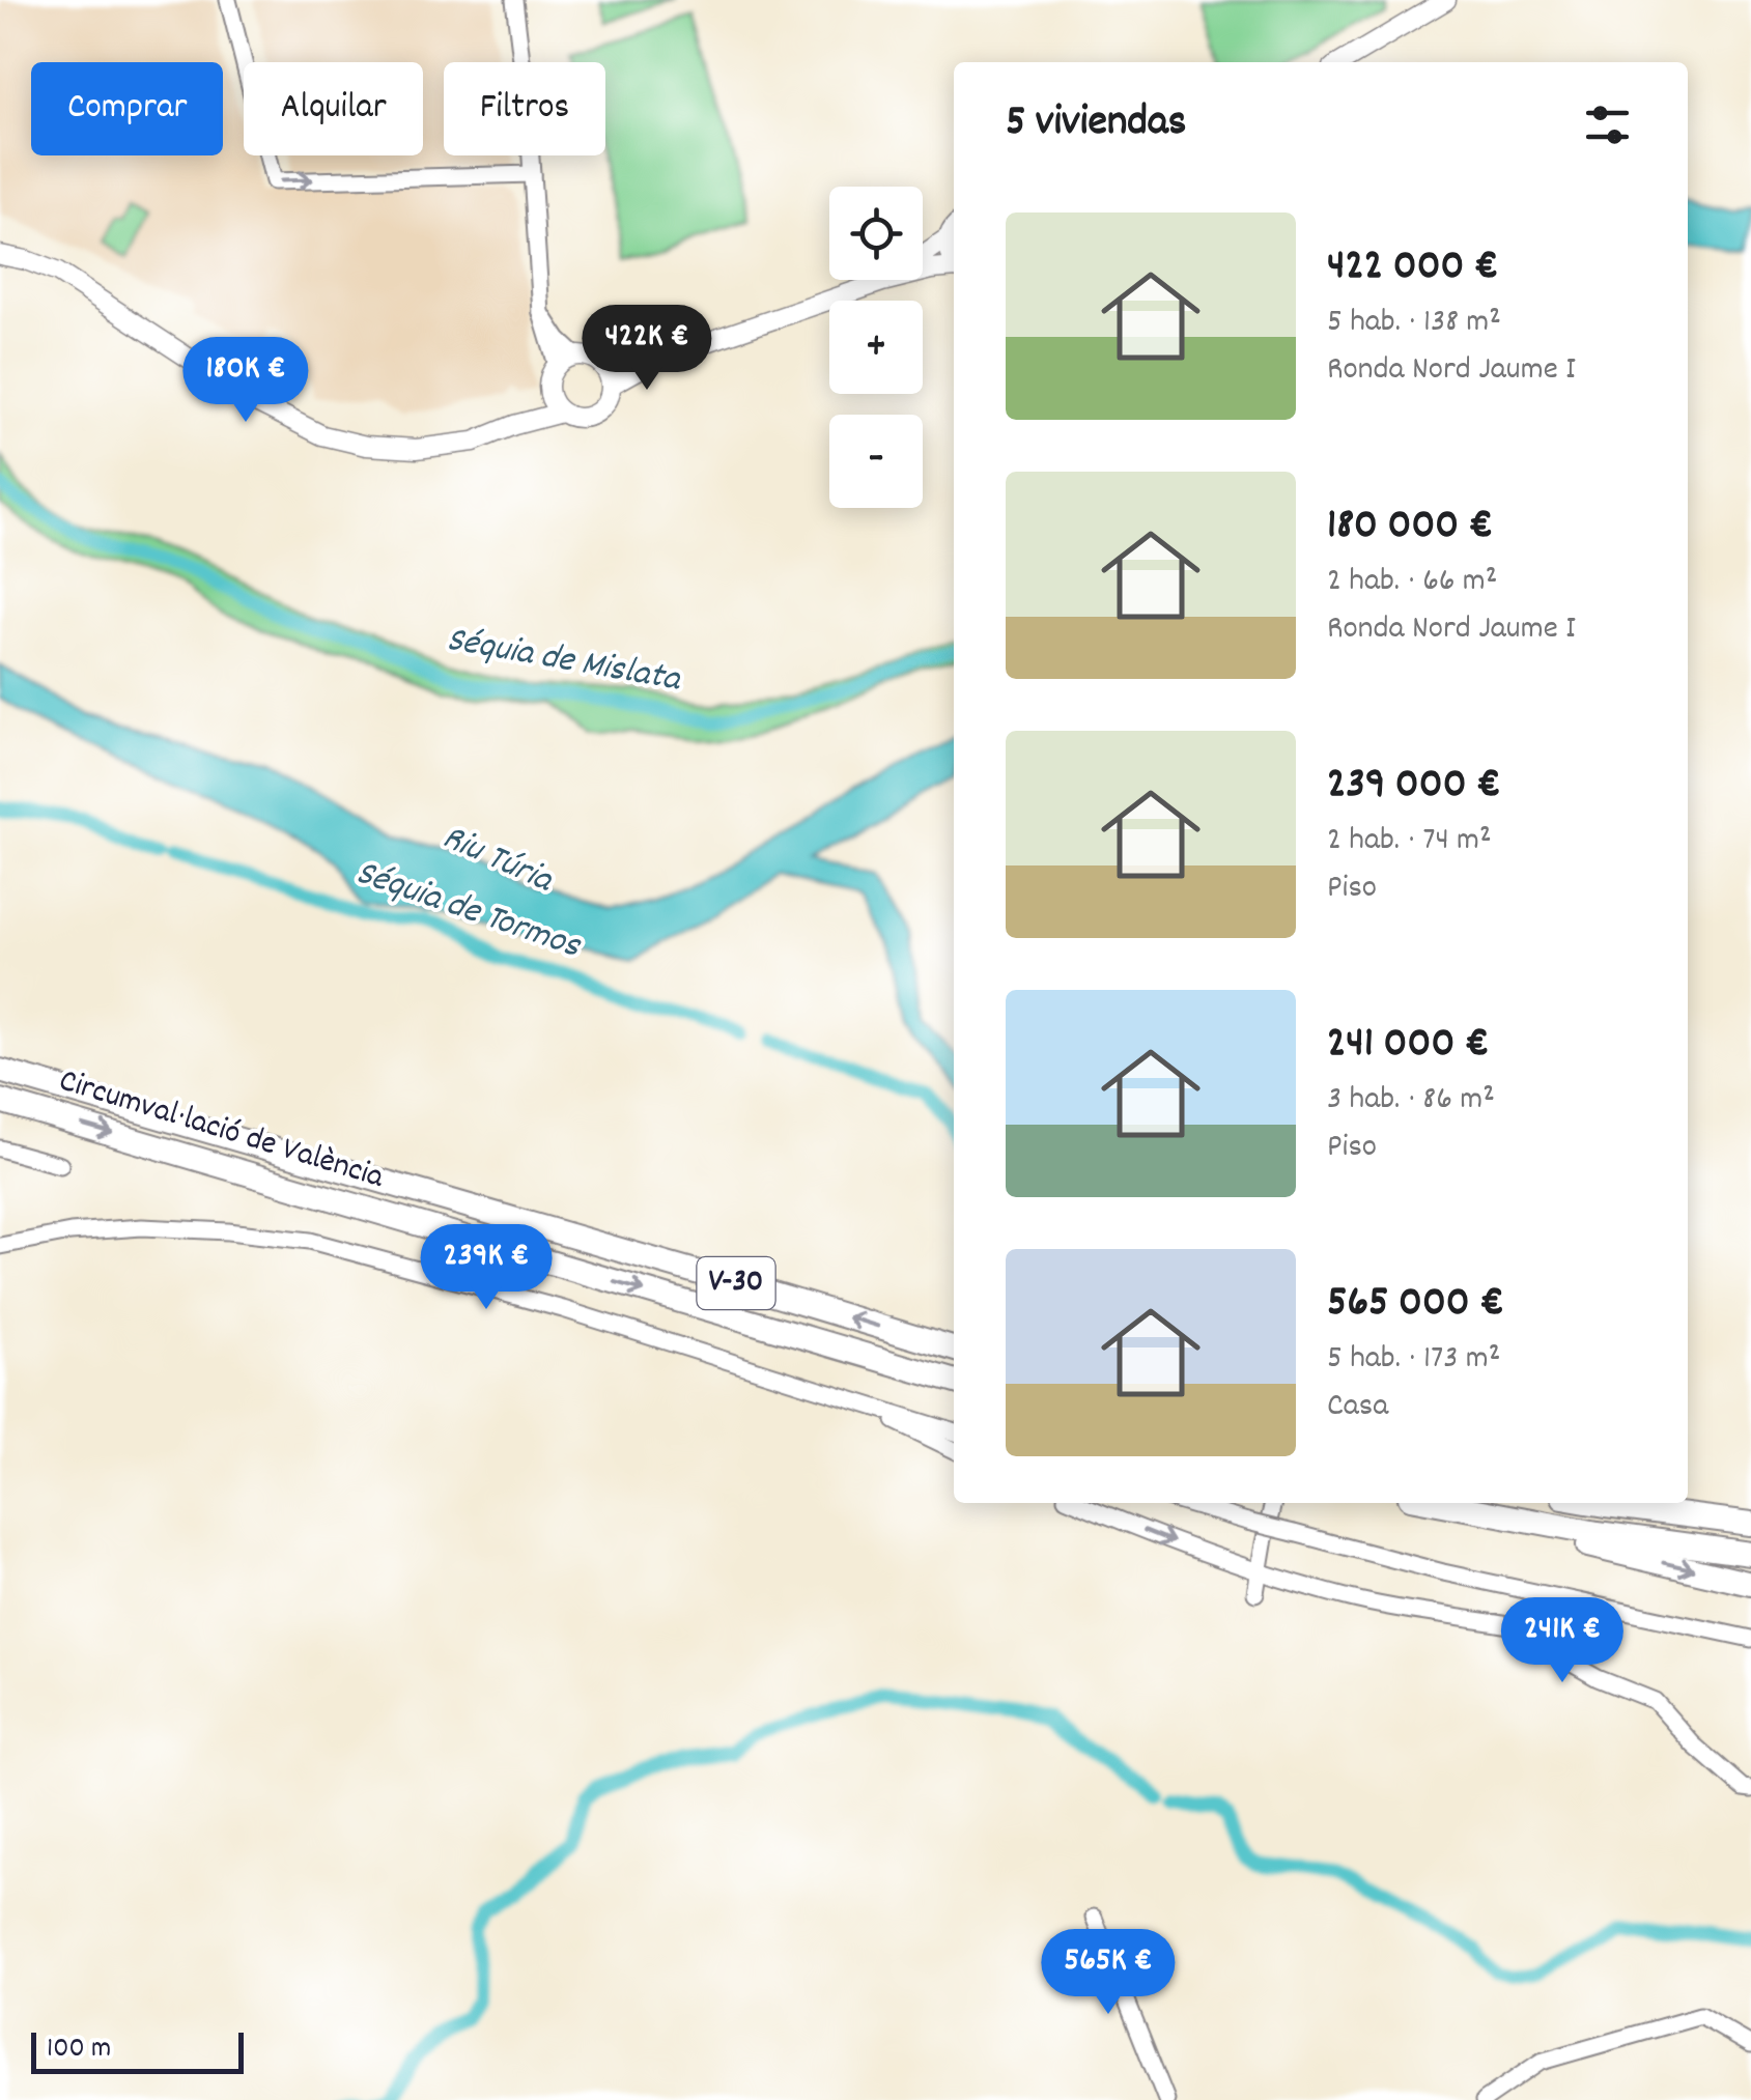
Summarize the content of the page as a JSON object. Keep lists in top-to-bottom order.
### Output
{
  "streets": {
    "highway": ["Circumval·lació de València", "V-30"]
  },
  "water": ["Séquia de Mislata", "Riu Túria", "Séquia de Tormos"],
  "scale_bar": "100 m",
  "page": {
    "chip": ["Comprar", "Alquilar", "Filtros"],
    "heading": "5 viviendas",
    "map_buttons": ["+", "−"],
    "list": [
      {
        "name": "422 000 €",
        "note": "5 hab. · 138 m² · Ronda Nord Jaume I"
      },
      {
        "name": "180 000 €",
        "note": "2 hab. · 66 m² · Ronda Nord Jaume I"
      },
      {
        "name": "239 000 €",
        "note": "2 hab. · 74 m² · Piso"
      },
      {
        "name": "241 000 €",
        "note": "3 hab. · 86 m² · Piso"
      },
      {
        "name": "565 000 €",
        "note": "5 hab. · 173 m² · Casa"
      }
    ],
    "price": [
      "422K €",
      "180K €",
      "239K €",
      "241K €",
      "565K €"
    ],
    "scale": "100 m"
  }
}
